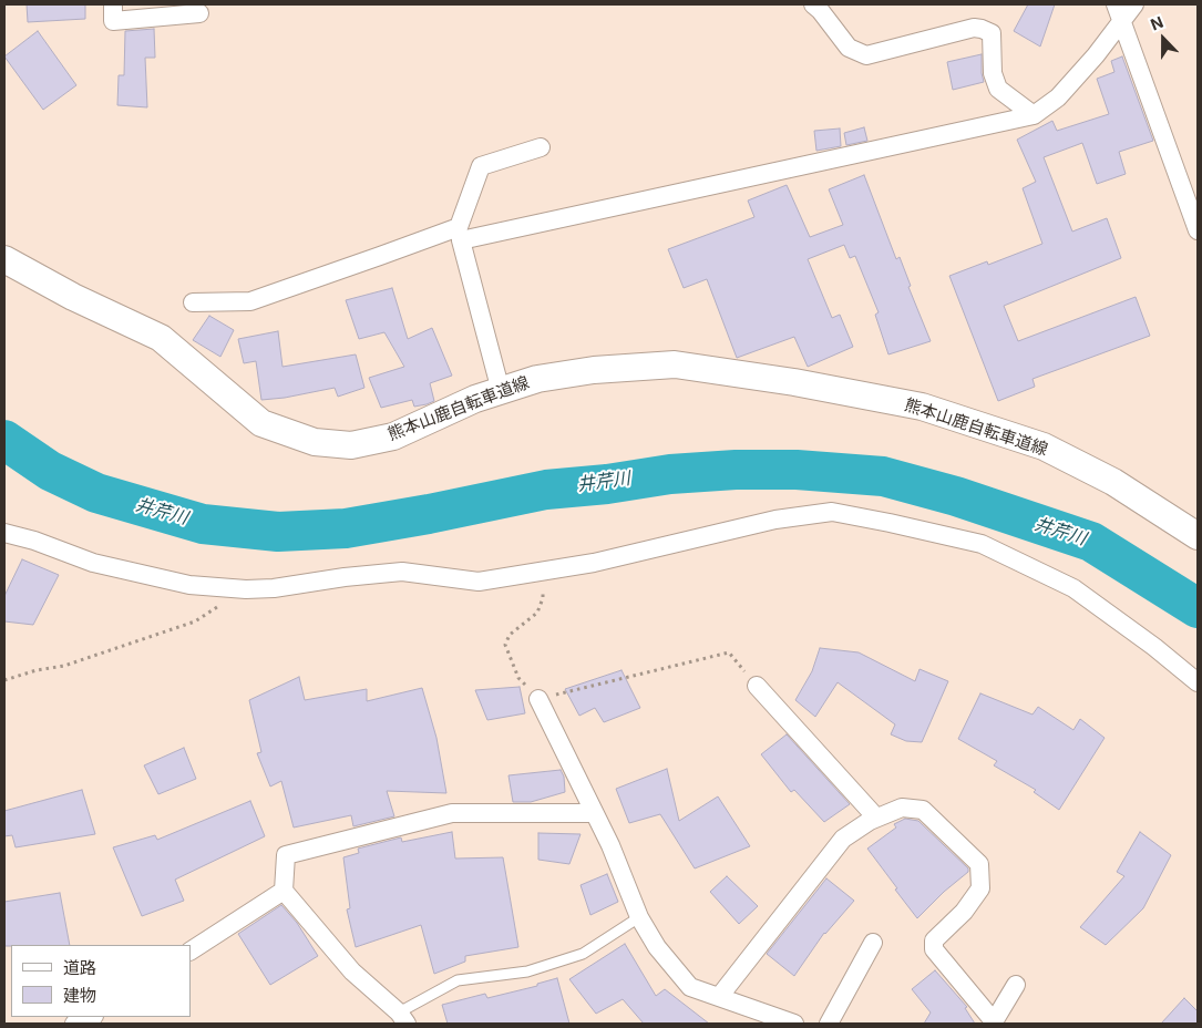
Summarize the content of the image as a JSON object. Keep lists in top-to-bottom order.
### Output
{
  "streets": {
    "main road": ["熊本山鹿自転車道線"]
  },
  "water": ["井芹川"],
  "legend": ["道路", "建物"],
  "north": "top"
}
